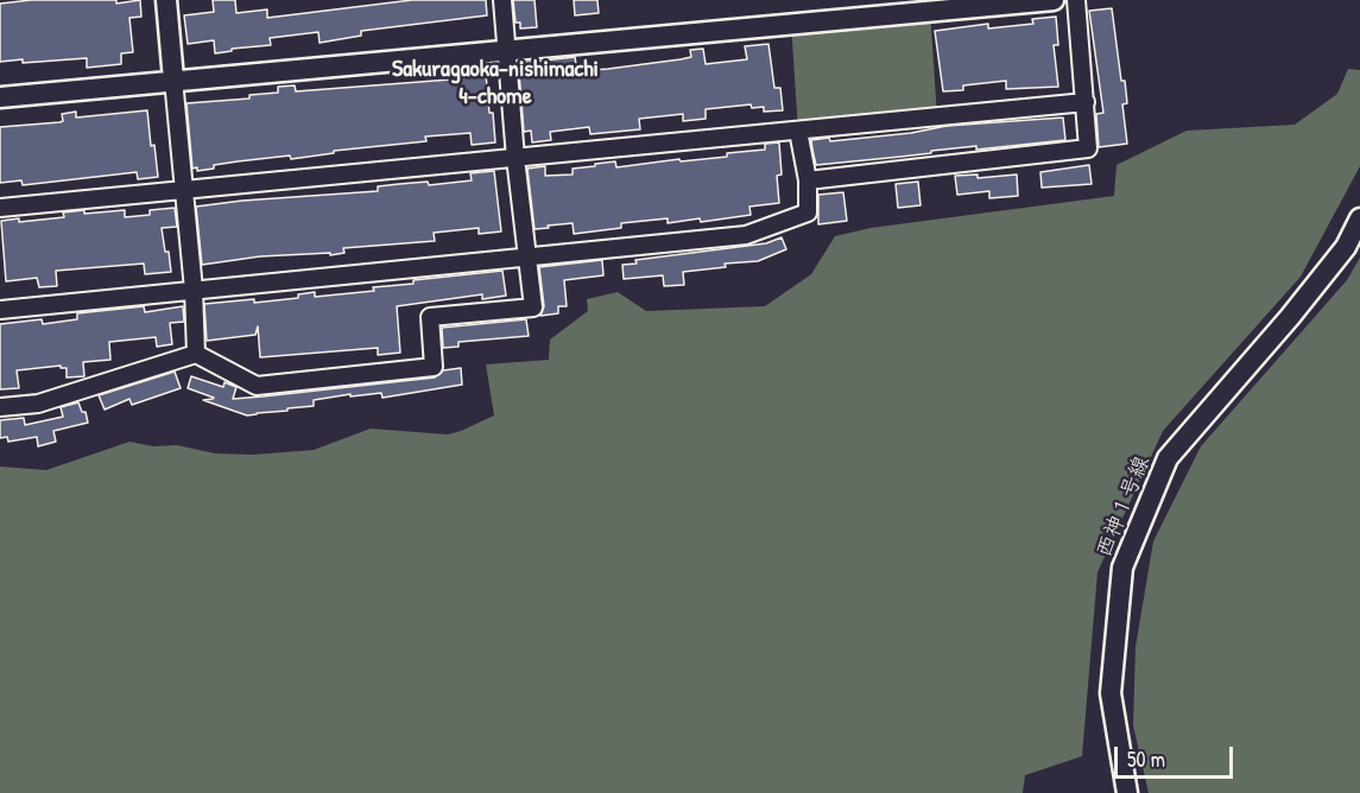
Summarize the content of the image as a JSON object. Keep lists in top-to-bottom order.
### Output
{
  "streets": {
    "street": ["西神１号線"]
  },
  "districts": ["Sakuragaoka-nishimachi 4-chome"],
  "scale_bar": "50 m"
}
